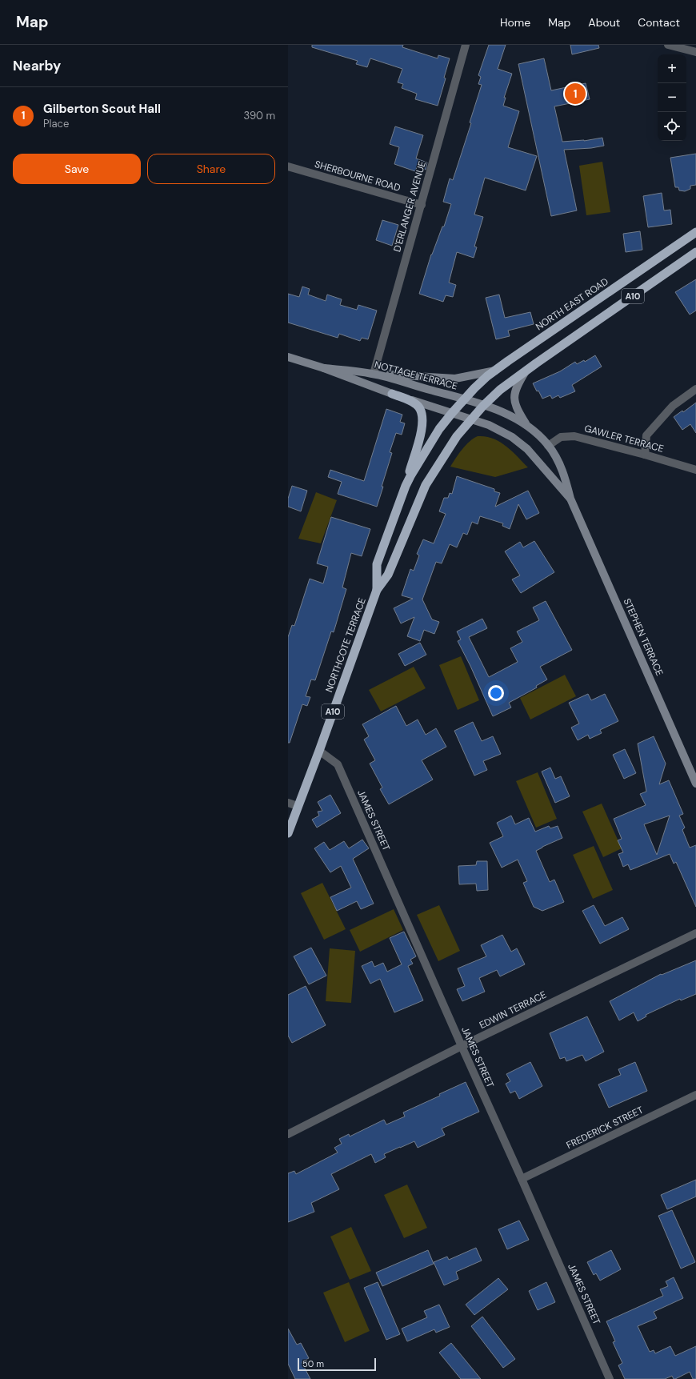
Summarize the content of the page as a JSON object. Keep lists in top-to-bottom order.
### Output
{
  "streets": {
    "highway": ["A10", "NORTH EAST ROAD", "NORTHCOTE TERRACE"],
    "main road": ["NOTTAGE TERRACE", "STEPHEN TERRACE"],
    "street": [
      "SHERBOURNE ROAD",
      "D'ERLANGER AVENUE",
      "GAWLER TERRACE",
      "JAMES STREET",
      "EDWIN TERRACE",
      "FREDERICK STREET"
    ]
  },
  "crossings": [
    ["SHERBOURNE ROAD", "D'ERLANGER AVENUE"],
    ["D'ERLANGER AVENUE", "NOTTAGE TERRACE"],
    ["A10", "NORTH EAST ROAD"],
    ["A10", "NOTTAGE TERRACE"],
    ["A10", "STEPHEN TERRACE"],
    ["A10", "NORTHCOTE TERRACE"],
    ["NORTH EAST ROAD", "NOTTAGE TERRACE"],
    ["NOTTAGE TERRACE", "STEPHEN TERRACE"],
    ["NOTTAGE TERRACE", "NORTHCOTE TERRACE"],
    ["GAWLER TERRACE", "STEPHEN TERRACE"],
    ["STEPHEN TERRACE", "NORTHCOTE TERRACE"],
    ["NORTHCOTE TERRACE", "JAMES STREET"],
    ["JAMES STREET", "EDWIN TERRACE"],
    ["JAMES STREET", "FREDERICK STREET"]
  ],
  "scale_bar": "50 m",
  "page": {
    "header": "Map",
    "nav": [
      "Home",
      "Map",
      "About",
      "Contact"
    ],
    "heading": "Nearby",
    "map_buttons": ["+", "−"],
    "pins": "1",
    "list": [
      {
        "mark": "1",
        "name": "Gilberton Scout Hall",
        "note": "Place",
        "value": "390 m"
      }
    ],
    "buttons": ["Save", "Share"],
    "scale": "50 m"
  }
}
